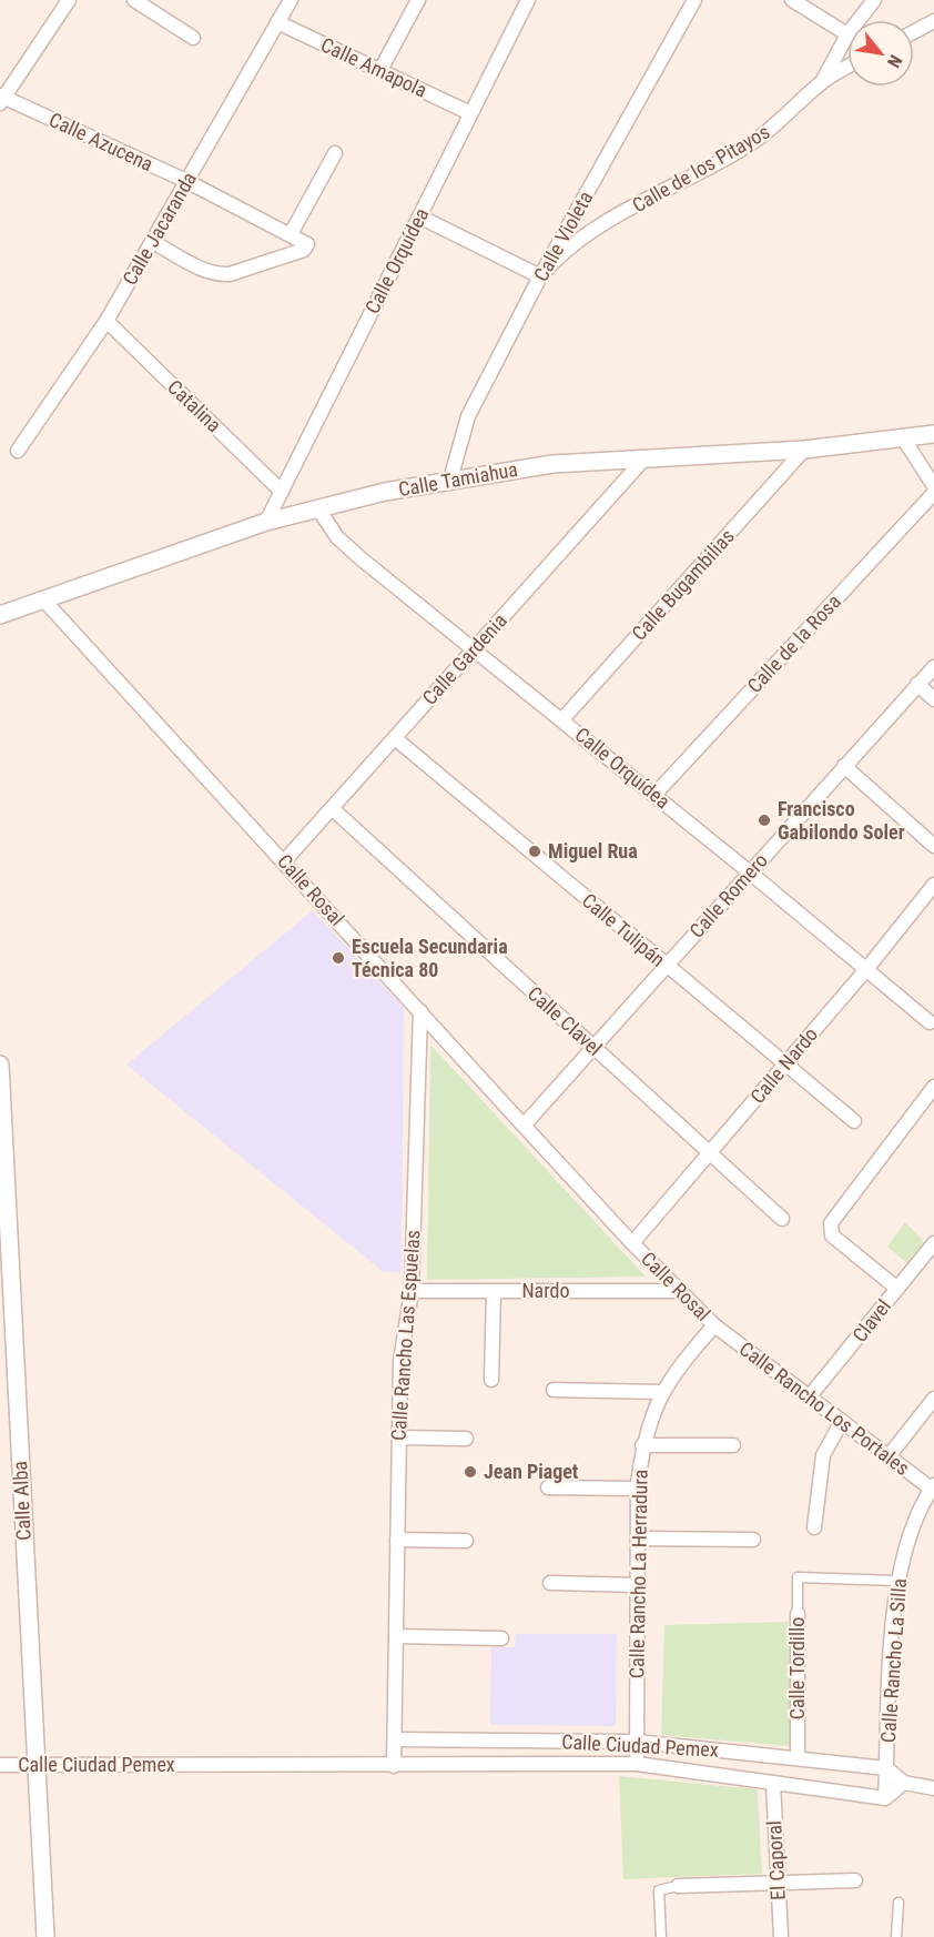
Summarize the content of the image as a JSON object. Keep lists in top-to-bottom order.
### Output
{
  "streets": {
    "street": [
      "Calle Amapola",
      "Calle Azucena",
      "Calle de los Pitayos",
      "Calle Jacaranda",
      "Calle Violeta",
      "Calle Orquídea",
      "Catalina",
      "Calle Tamiahua",
      "Calle Bugambilias",
      "Calle de la Rosa",
      "Calle Gardenia",
      "Calle Rosal",
      "Calle Romero",
      "Calle Tulipán",
      "Calle Clavel",
      "Calle Nardo",
      "Nardo",
      "Clavel",
      "Calle Rancho Las Espuelas",
      "Calle Rancho Los Portales",
      "Calle Alba",
      "Calle Rancho La Herradura",
      "Calle Rancho La Silla",
      "Calle Tordillo",
      "Calle Ciudad Pemex",
      "El Caporal"
    ]
  },
  "crossings": [
    ["Calle Amapola", "Calle Jacaranda"],
    ["Calle Amapola", "Calle Orquídea"],
    ["Calle Azucena", "Calle Jacaranda"],
    ["Calle de los Pitayos", "Calle Violeta"],
    ["Calle Jacaranda", "Catalina"],
    ["Calle Violeta", "Calle Tamiahua"],
    ["Calle Orquídea", "Catalina"],
    ["Calle Orquídea", "Calle Tamiahua"],
    ["Calle Orquídea", "Calle Bugambilias"],
    ["Calle Orquídea", "Calle de la Rosa"],
    ["Calle Orquídea", "Calle Gardenia"],
    ["Calle Orquídea", "Calle Romero"],
    ["Calle Orquídea", "Calle Nardo"],
    ["Calle Tamiahua", "Calle Bugambilias"],
    ["Calle Tamiahua", "Calle Gardenia"],
    ["Calle Tamiahua", "Calle Rosal"],
    ["Calle Gardenia", "Calle Rosal"],
    ["Calle Gardenia", "Calle Tulipán"],
    ["Calle Gardenia", "Calle Clavel"],
    ["Calle Rosal", "Calle Romero"],
    ["Calle Rosal", "Calle Nardo"],
    ["Calle Rosal", "Nardo"],
    ["Calle Rosal", "Calle Rancho Las Espuelas"],
    ["Calle Rosal", "Calle Rancho Los Portales"],
    ["Calle Rosal", "Calle Rancho La Herradura"],
    ["Calle Romero", "Calle Tulipán"],
    ["Calle Romero", "Calle Clavel"],
    ["Calle Tulipán", "Calle Nardo"],
    ["Calle Clavel", "Calle Nardo"],
    ["Nardo", "Calle Rancho Las Espuelas"],
    ["Clavel", "Calle Rancho Los Portales"],
    ["Calle Rancho Las Espuelas", "Calle Ciudad Pemex"],
    ["Calle Rancho Los Portales", "Calle Rancho La Herradura"],
    ["Calle Rancho Los Portales", "Calle Rancho La Silla"],
    ["Calle Alba", "Calle Ciudad Pemex"],
    ["Calle Rancho La Herradura", "Calle Ciudad Pemex"],
    ["Calle Rancho La Silla", "Calle Tordillo"],
    ["Calle Rancho La Silla", "Calle Ciudad Pemex"],
    ["Calle Tordillo", "Calle Ciudad Pemex"],
    ["Calle Ciudad Pemex", "El Caporal"]
  ],
  "places": [
    "Francisco Gabilondo Soler",
    "Miguel Rua",
    "Escuela Secundaria Técnica 80",
    "Jean Piaget"
  ],
  "north": "bottom right"
}
